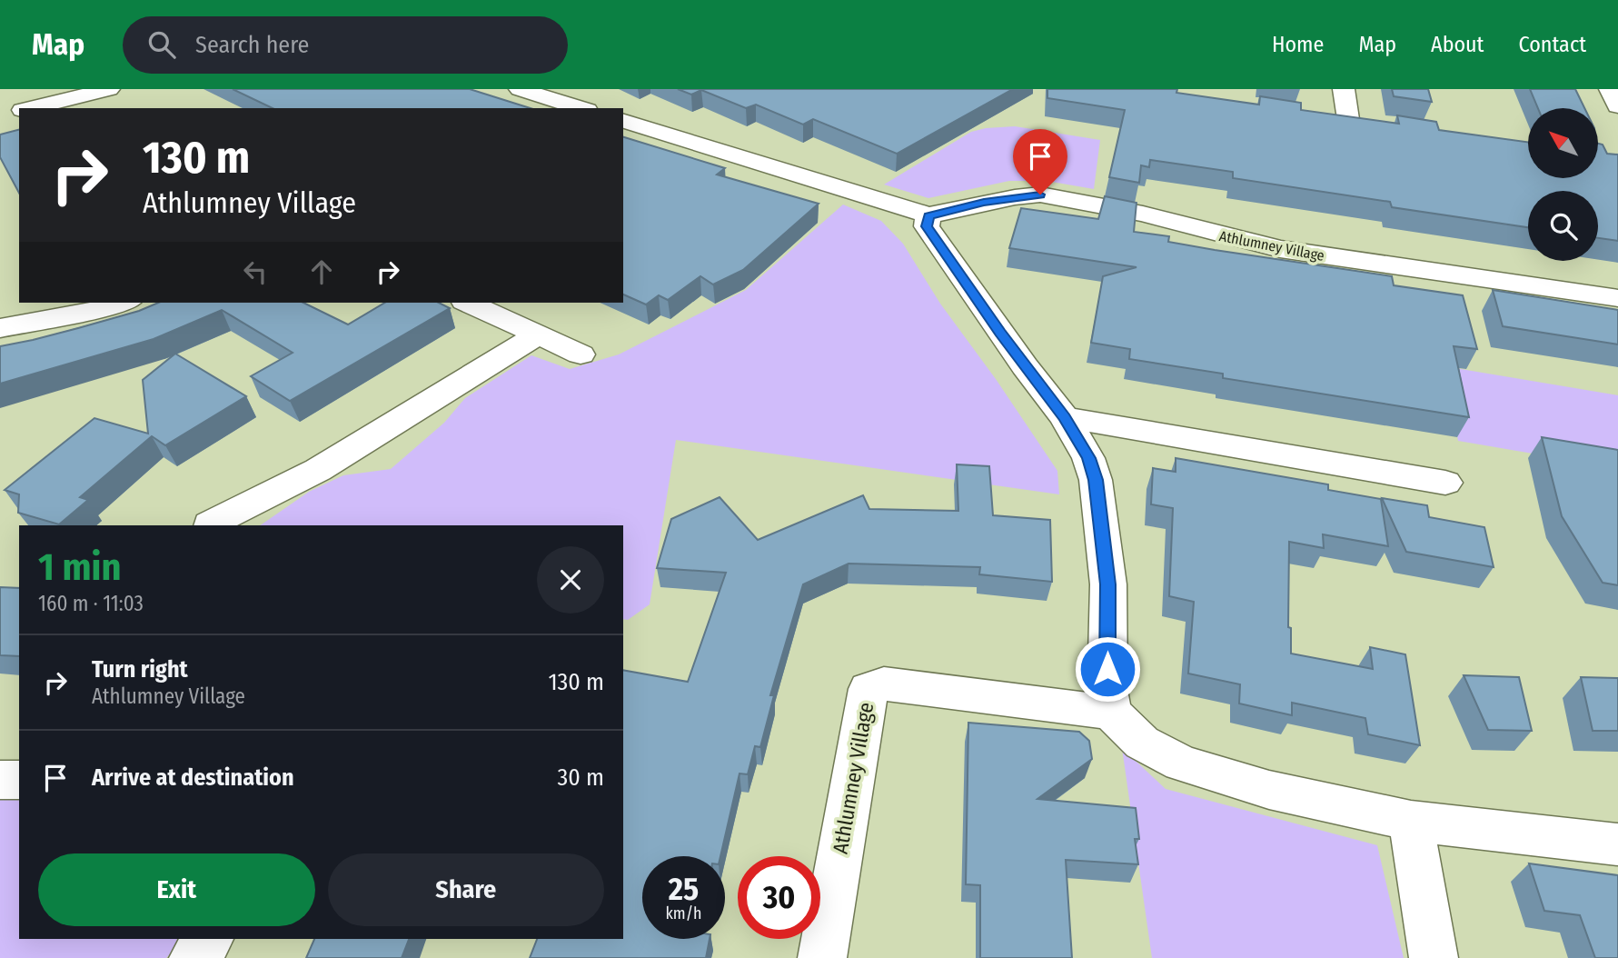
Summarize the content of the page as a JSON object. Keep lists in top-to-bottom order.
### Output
{
  "streets": {
    "street": ["Athlumney Village"]
  },
  "north": "top left",
  "page": {
    "header": "Map",
    "search": "Search here",
    "nav": [
      "Home",
      "Map",
      "About",
      "Contact"
    ],
    "turn": ["130 m", "Athlumney Village"],
    "heading": ["1 min", "160 m · 11:03"],
    "list": [
      {
        "name": "Turn right",
        "note": "Athlumney Village",
        "value": "130 m"
      },
      {
        "name": "Arrive at destination",
        "value": "30 m"
      }
    ],
    "buttons": ["Exit", "Share"],
    "speed": "25 km/h",
    "limit": "30"
  }
}
